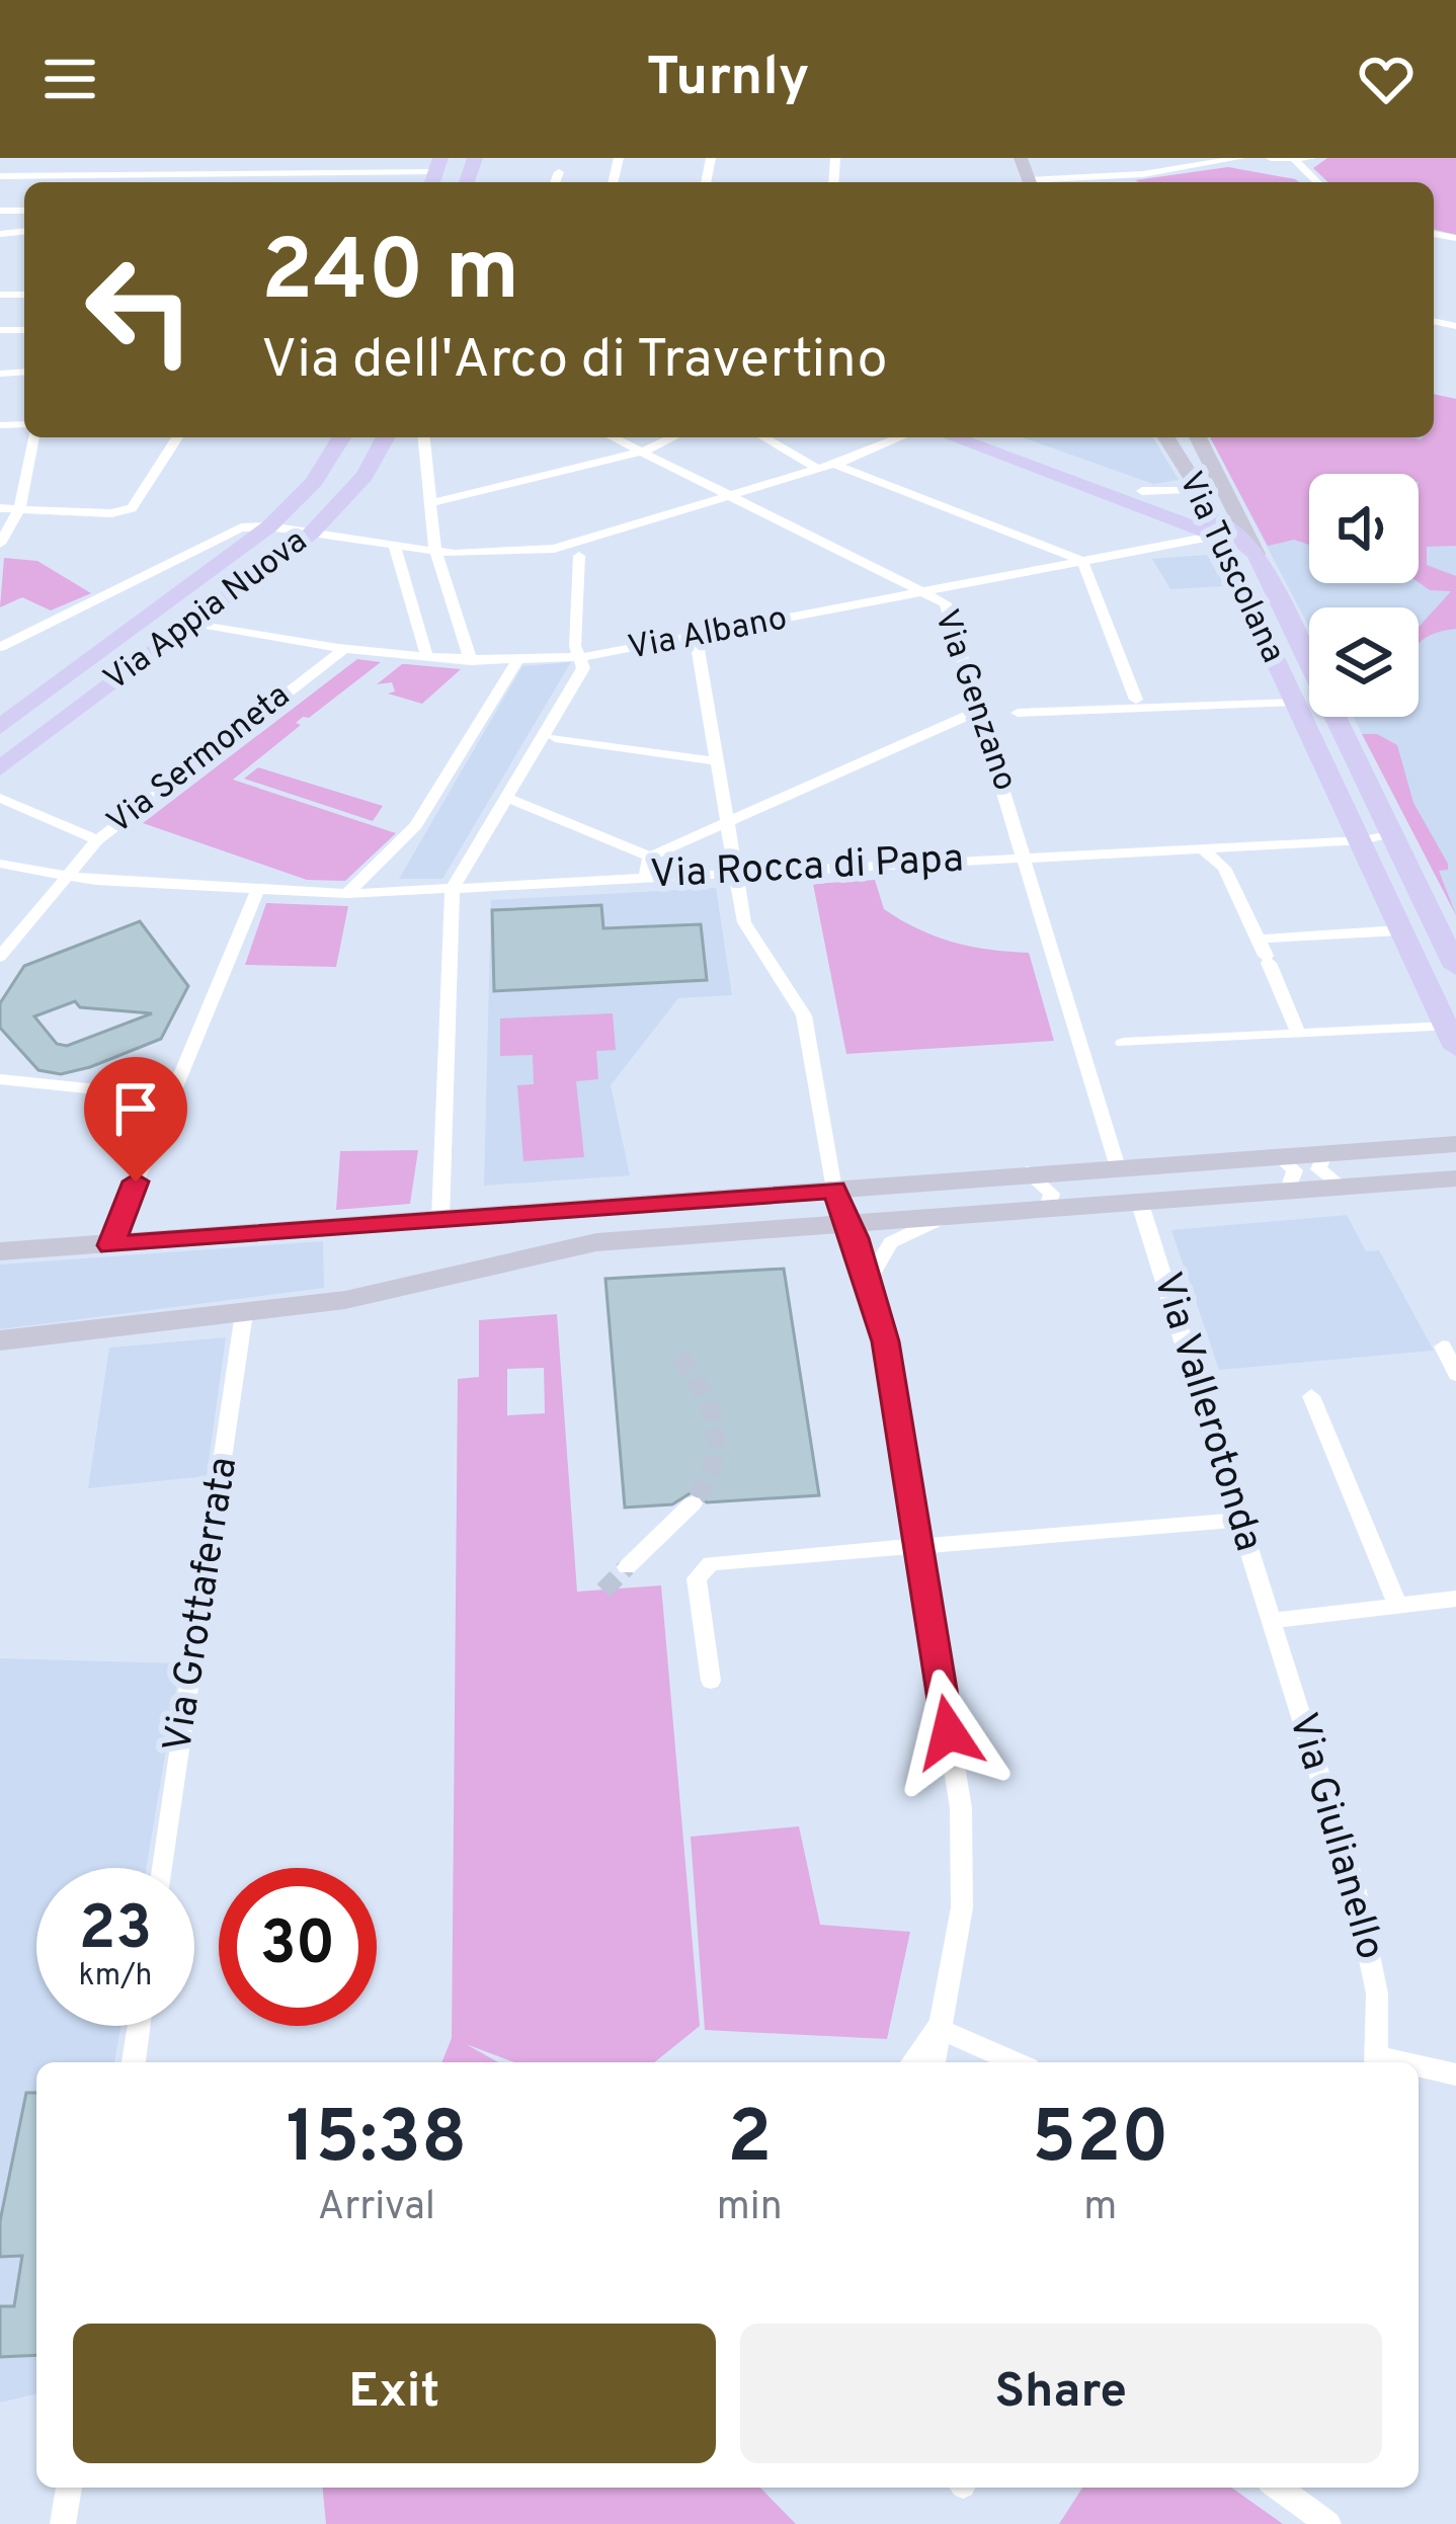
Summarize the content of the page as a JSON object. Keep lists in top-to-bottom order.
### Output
{
  "streets": {
    "main road": ["Via Tuscolana", "Via Appia Nuova"],
    "street": [
      "Via Albano",
      "Via Genzano",
      "Via Sermoneta",
      "Via Rocca di Papa",
      "Via Vallerotonda",
      "Via Grottaferrata",
      "Via Giulianello"
    ]
  },
  "crossings": [
    ["Via Tuscolana", "Via Albano"],
    ["Via Tuscolana", "Via Rocca di Papa"],
    ["Via Appia Nuova", "Via Albano"],
    ["Via Albano", "Via Genzano"],
    ["Via Albano", "Via Sermoneta"],
    ["Via Genzano", "Via Rocca di Papa"],
    ["Via Sermoneta", "Via Rocca di Papa"],
    ["Via Vallerotonda", "Via Giulianello"]
  ],
  "page": {
    "header": "Turnly",
    "turn": ["240 m", "Via dell'Arco di Travertino"],
    "speed": "23 km/h",
    "limit": "30",
    "eta": [
      "15:38",
      "Arrival",
      "2",
      "min",
      "520",
      "m"
    ],
    "buttons": ["Exit", "Share"]
  }
}
